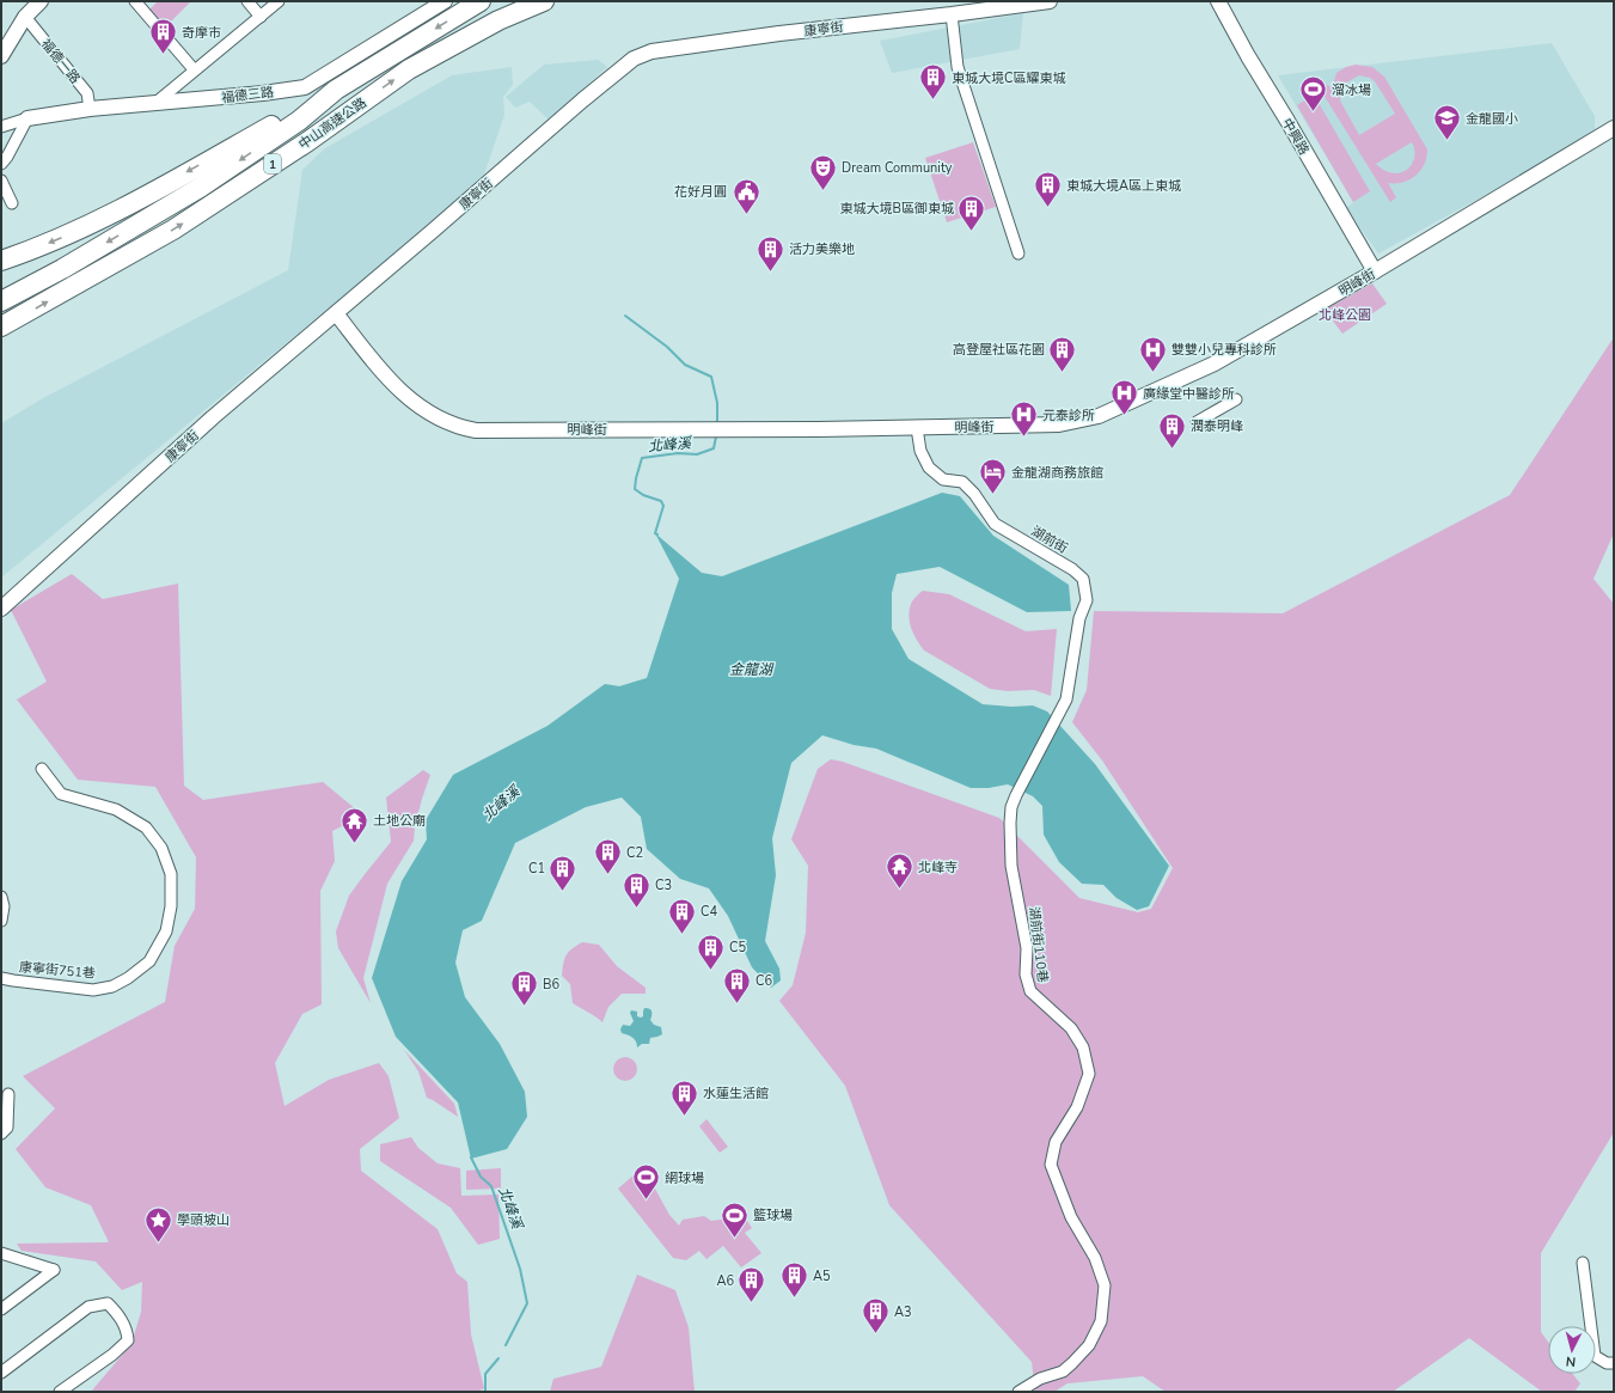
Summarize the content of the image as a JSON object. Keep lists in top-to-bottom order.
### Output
{
  "streets": {
    "highway": ["中山高速公路", "1"],
    "street": [
      "康寧街",
      "福德一路",
      "福德三路",
      "中興路",
      "明峰街",
      "湖前街",
      "湖前街110巷",
      "康寧街751巷"
    ]
  },
  "crossings": [
    ["康寧街", "明峰街"],
    ["福德一路", "福德三路"],
    ["中興路", "明峰街"],
    ["明峰街", "湖前街"],
    ["湖前街", "湖前街110巷"]
  ],
  "water": ["北峰溪", "金龍湖"],
  "parks": ["北峰公園"],
  "places": {
    "building": [
      "奇摩市",
      "東城大境C區耀東城",
      "東城大境A區上東城",
      "東城大境B區御東城",
      "活力美樂地",
      "高登屋社區花園",
      "潤泰明峰",
      "C2",
      "C1",
      "C3",
      "C4",
      "C5",
      "C6",
      "B6",
      "水蓮生活館",
      "A5",
      "A6",
      "A3"
    ],
    "sports": ["溜冰場", "網球場", "籃球場"],
    "school or university": ["金龍國小"],
    "theatre": ["Dream Community"],
    "public building": ["花好月圓"],
    "hospital": ["雙雙小兒專科診所", "廣緣堂中醫診所", "元泰診所"],
    "hotel": ["金龍湖商務旅館"],
    "temple": ["土地公廟", "北峰寺"],
    "place": ["學頭坡山"]
  },
  "north": "bottom"
}
